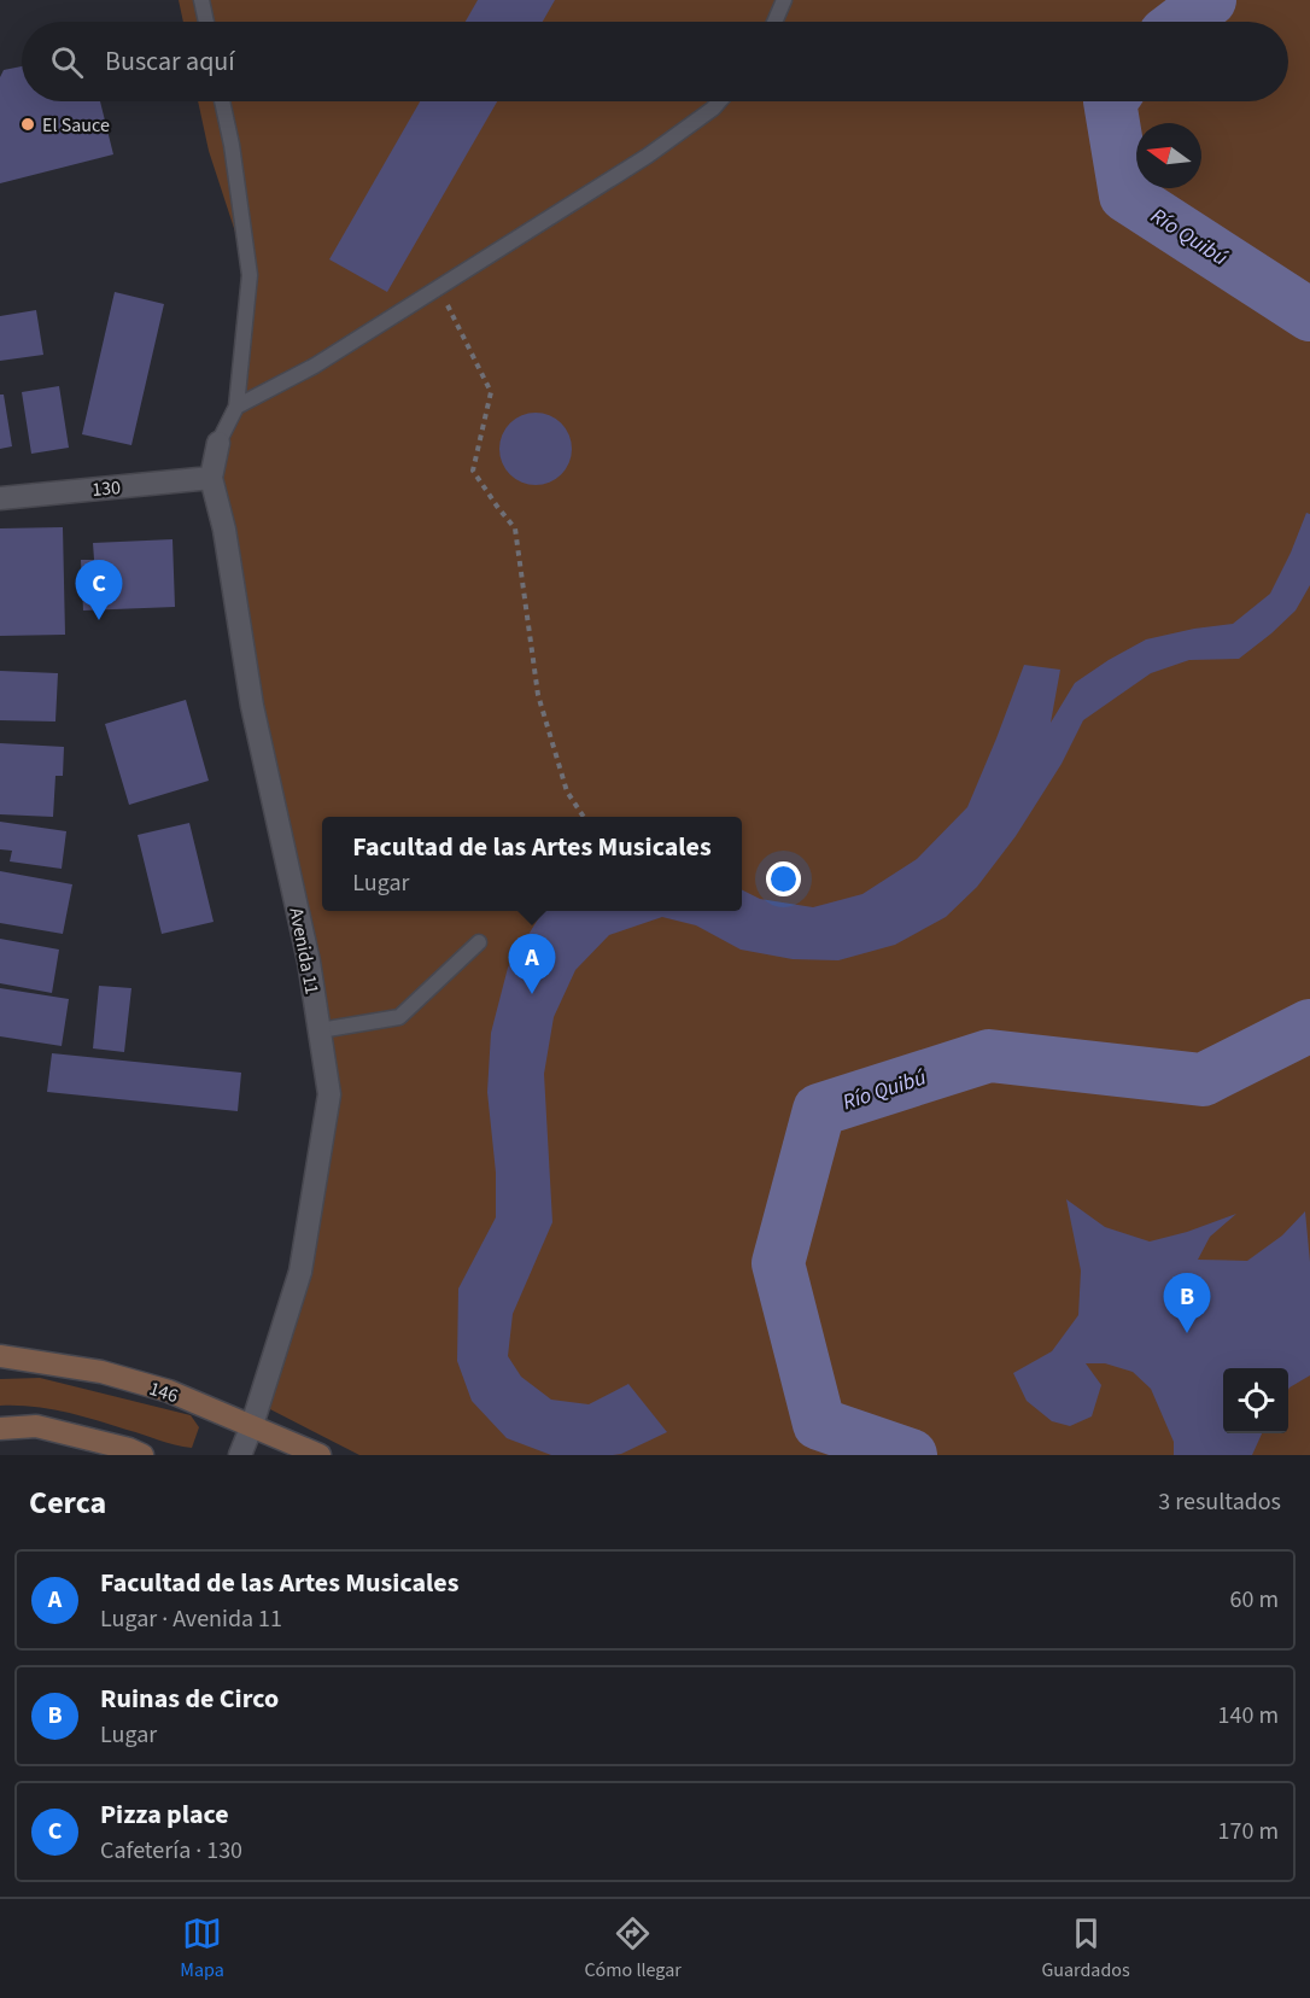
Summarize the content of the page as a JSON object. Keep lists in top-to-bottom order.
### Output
{
  "streets": {
    "main road": ["146"],
    "street": ["130", "Avenida 11"]
  },
  "crossings": [
    ["130", "Avenida 11"],
    ["Avenida 11", "146"]
  ],
  "water": ["Río Quibú"],
  "places": ["El Sauce"],
  "north": "left",
  "page": {
    "search": "Buscar aquí",
    "pins": ["C", "A", "B"],
    "popup": ["Facultad de las Artes Musicales", "Lugar"],
    "heading": ["Cerca", "3 resultados"],
    "list": [
      {
        "mark": "A",
        "name": "Facultad de las Artes Musicales",
        "note": "Lugar · Avenida 11",
        "value": "60 m"
      },
      {
        "mark": "B",
        "name": "Ruinas de Circo",
        "note": "Lugar",
        "value": "140 m"
      },
      {
        "mark": "C",
        "name": "Pizza place",
        "note": "Cafetería · 130",
        "value": "170 m"
      }
    ],
    "nav": ["Mapa", "Cómo llegar", "Guardados"]
  }
}
